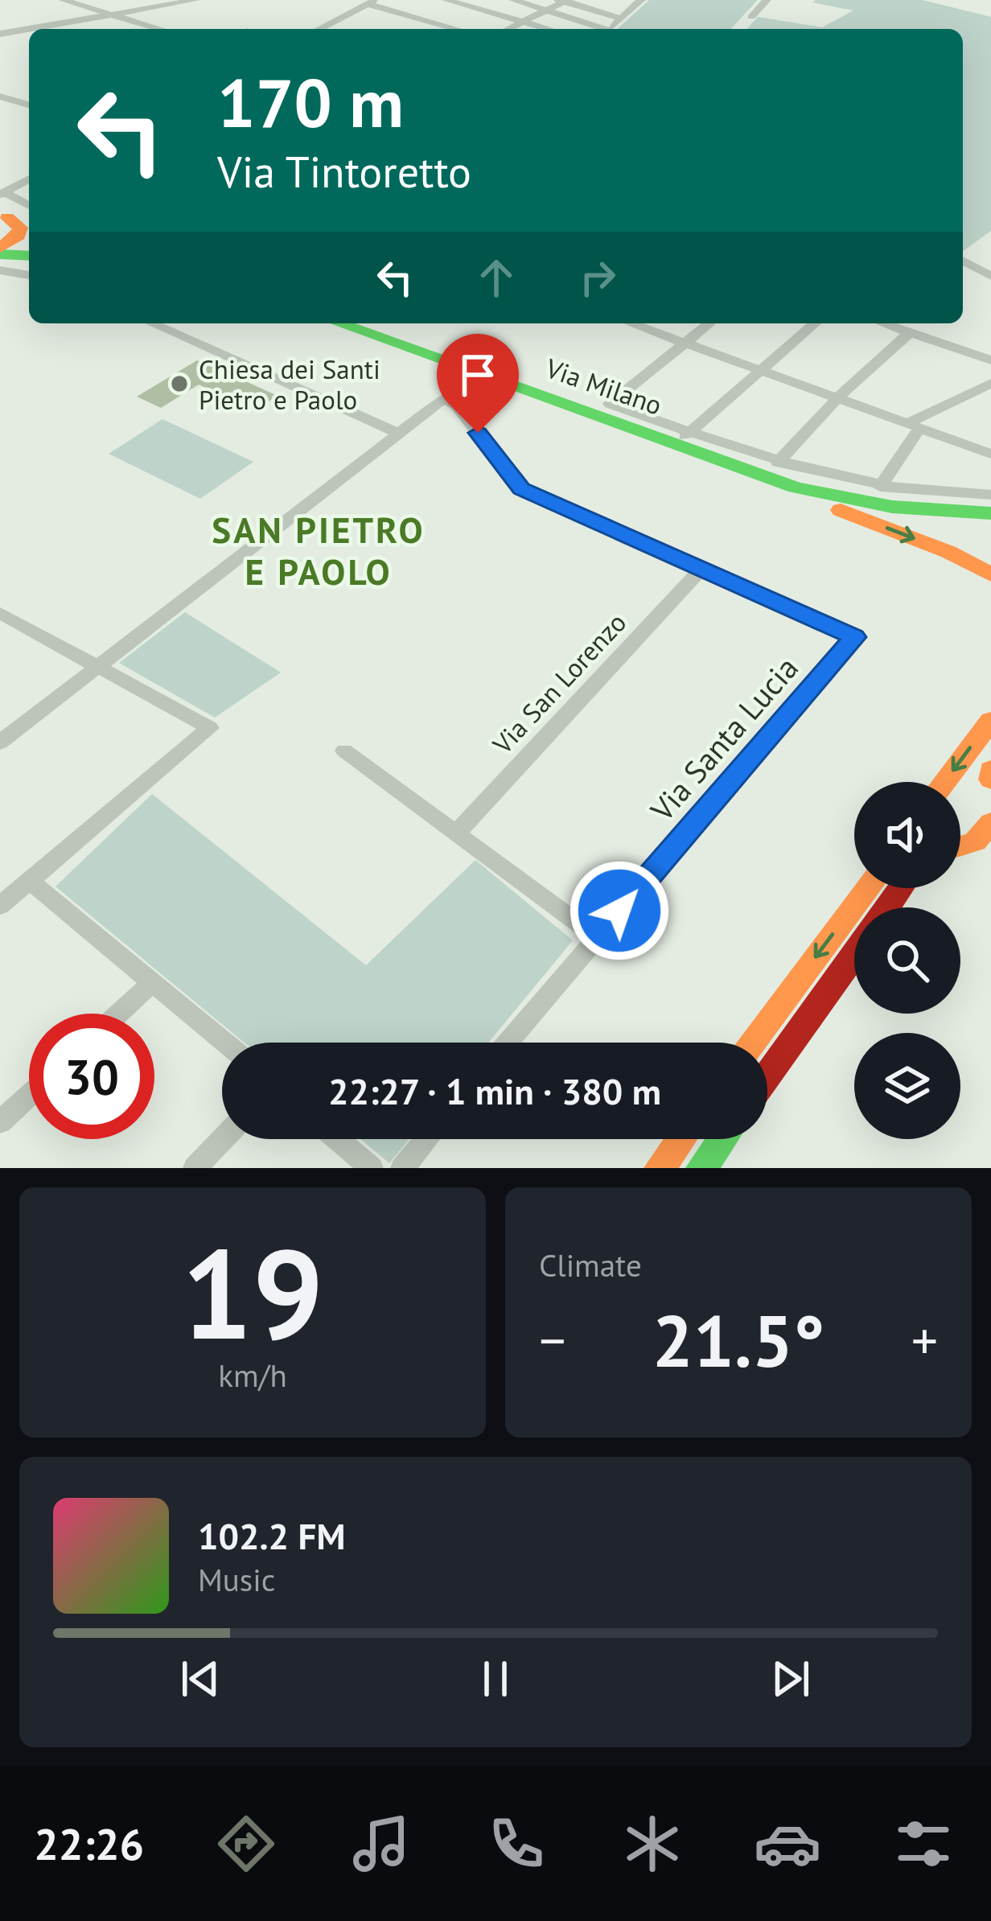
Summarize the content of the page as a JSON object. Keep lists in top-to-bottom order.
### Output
{
  "streets": {
    "main road": ["Via Milano"],
    "street": ["Via San Lorenzo", "Via Santa Lucia"]
  },
  "crossings": [
    ["Via San Lorenzo", "Via Santa Lucia"]
  ],
  "districts": ["SAN PIETRO E PAOLO"],
  "places": ["Chiesa dei Santi Pietro e Paolo"],
  "page": {
    "turn": ["170 m", "Via Tintoretto"],
    "limit": "30",
    "trip": "22:27 · 1 min · 380 m",
    "tile": [
      ["19", "km/h"],
      "Climate"
    ],
    "heat": ["−", "21.5°", "+"],
    "song": ["102.2 FM", "Music"],
    "tabs": "22:26"
  }
}
